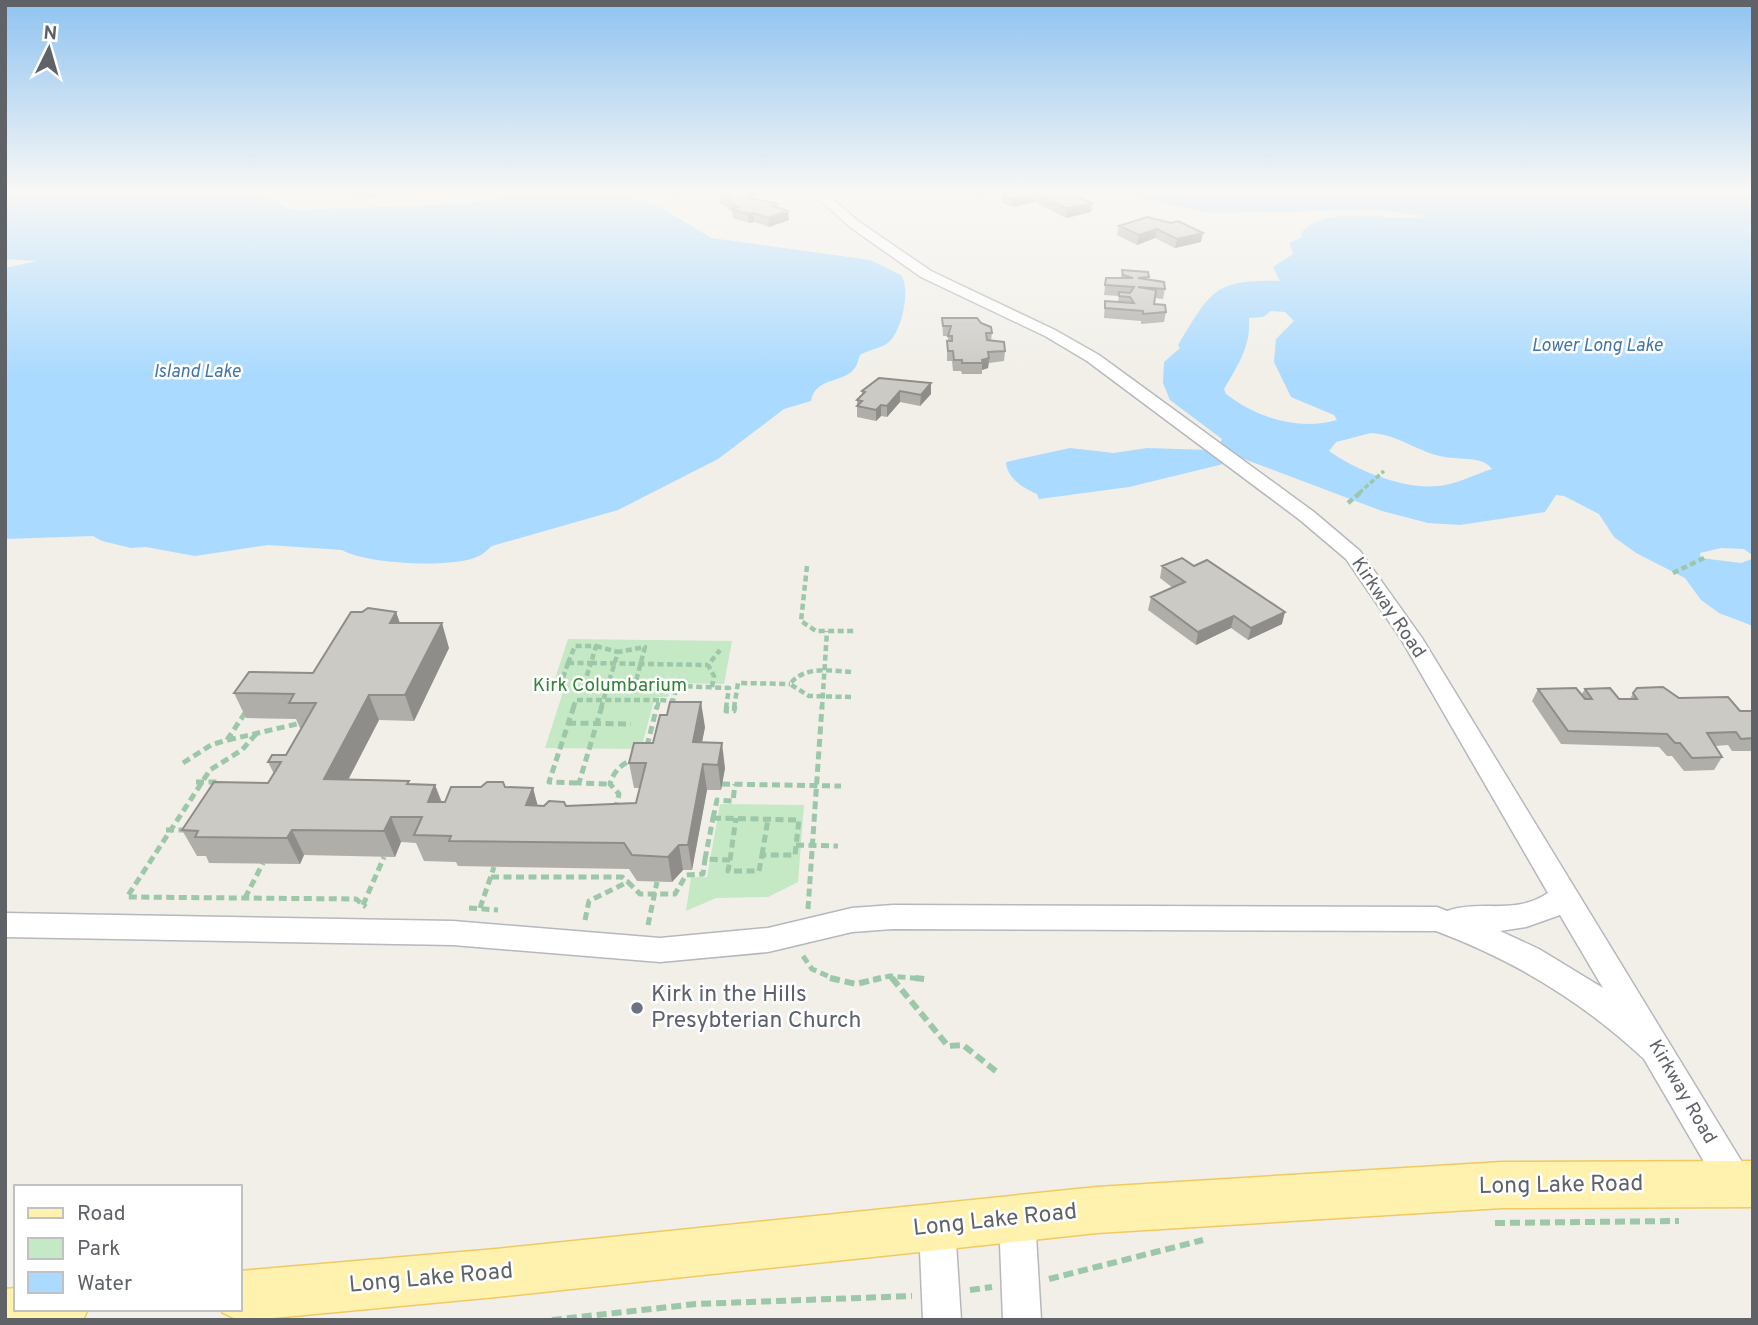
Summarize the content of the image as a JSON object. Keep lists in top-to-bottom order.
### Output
{
  "streets": {
    "main road": ["Long Lake Road"],
    "street": ["Kirkway Road"]
  },
  "crossings": [
    ["Kirkway Road", "Long Lake Road"]
  ],
  "water": ["Lower Long Lake", "Island Lake"],
  "parks": ["Kirk Columbarium"],
  "places": ["Kirk in the Hills Presybterian Church"],
  "legend": ["Road", "Park", "Water"],
  "north": "top"
}
